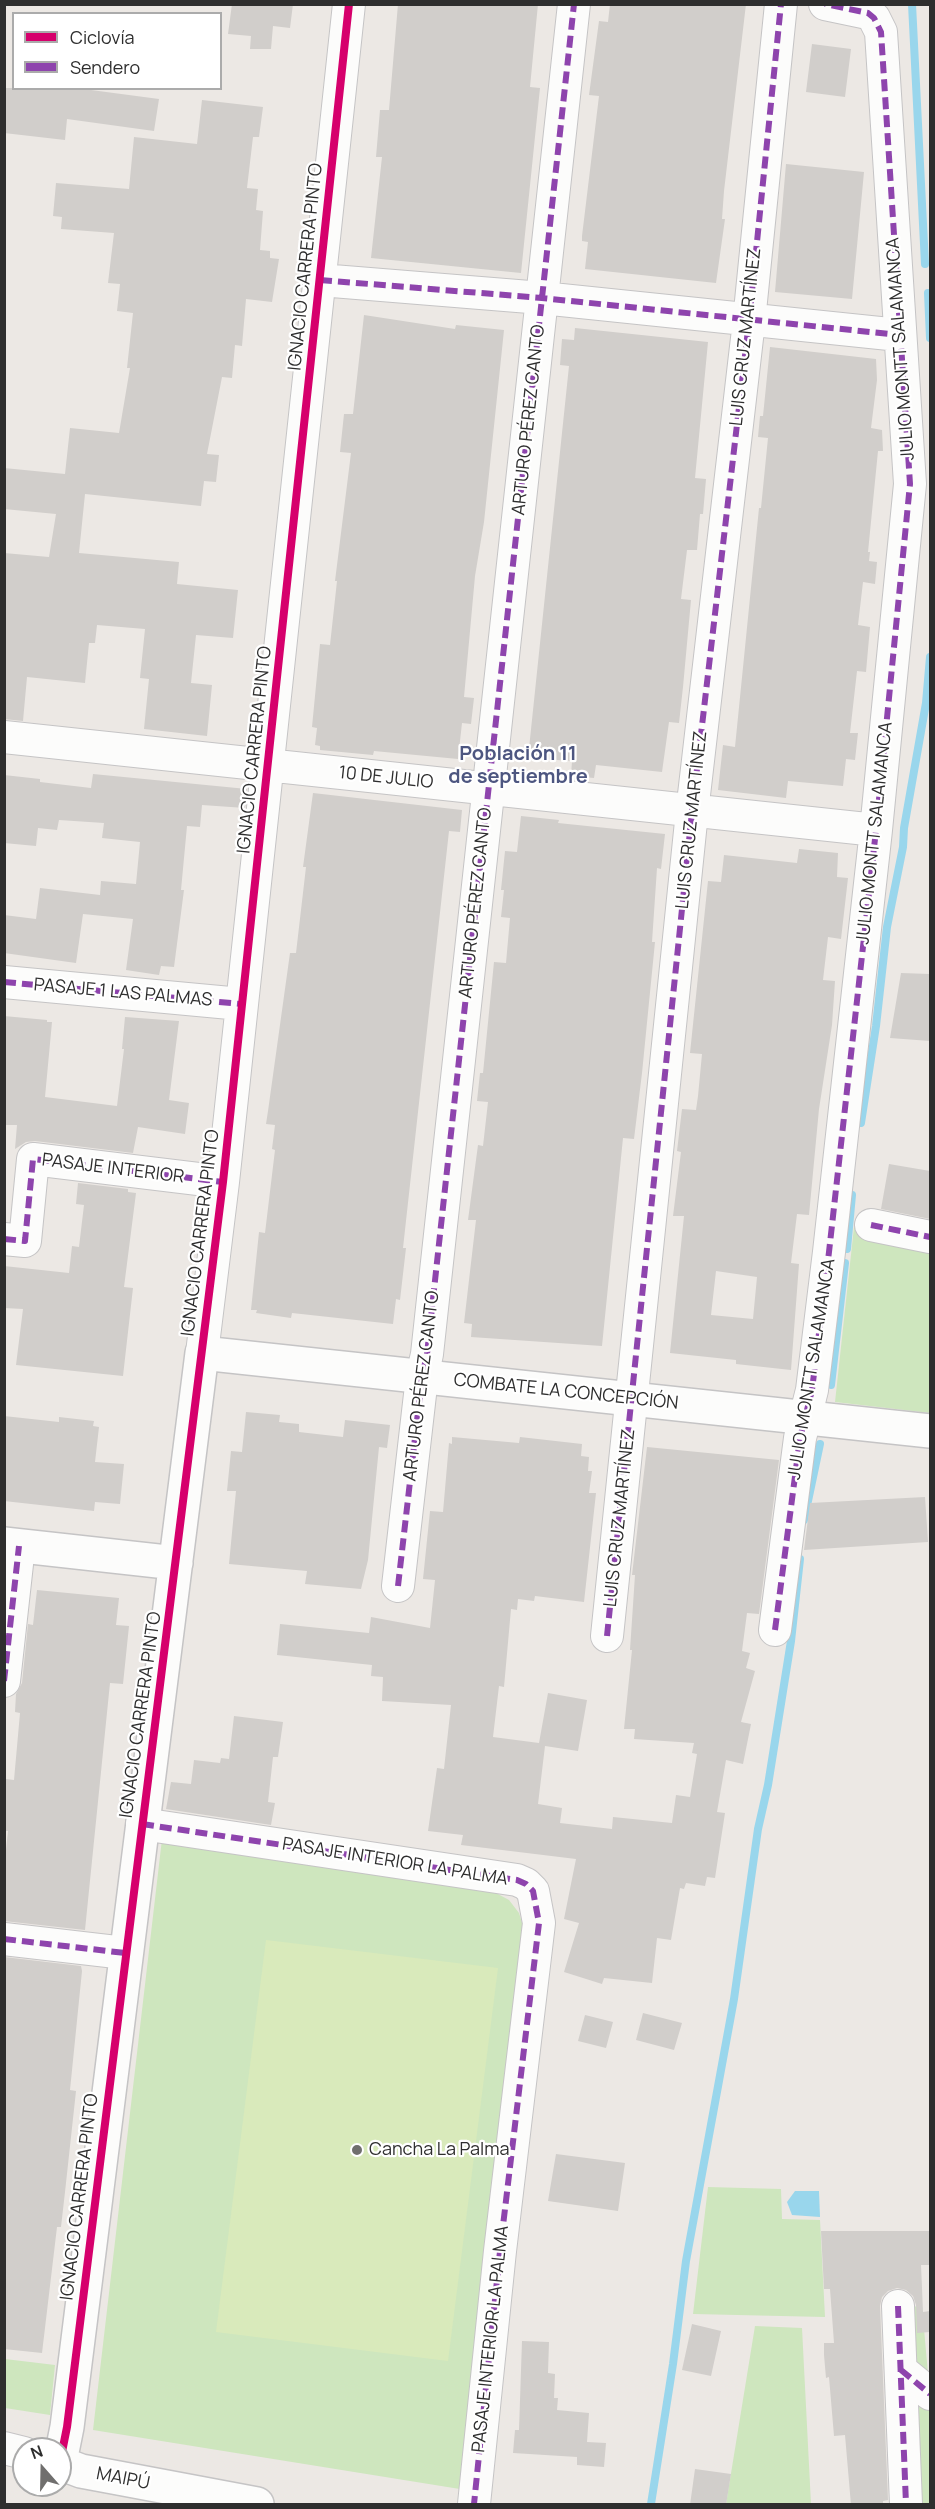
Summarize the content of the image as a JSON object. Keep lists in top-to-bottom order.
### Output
{
  "streets": {
    "street": [
      "IGNACIO CARRERA PINTO",
      "LUIS CRUZ MARTÍNEZ",
      "JULIO MONTT SALAMANCA",
      "ARTURO PÉREZ CANTO",
      "10 DE JULIO",
      "PASAJE 1 LAS PALMAS",
      "PASAJE INTERIOR",
      "COMBATE LA CONCEPCIÓN",
      "PASAJE INTERIOR LA PALMA",
      "MAIPÚ"
    ]
  },
  "crossings": [
    ["IGNACIO CARRERA PINTO", "10 DE JULIO"],
    ["IGNACIO CARRERA PINTO", "PASAJE 1 LAS PALMAS"],
    ["IGNACIO CARRERA PINTO", "PASAJE INTERIOR"],
    ["IGNACIO CARRERA PINTO", "COMBATE LA CONCEPCIÓN"],
    ["IGNACIO CARRERA PINTO", "PASAJE INTERIOR LA PALMA"],
    ["LUIS CRUZ MARTÍNEZ", "10 DE JULIO"],
    ["LUIS CRUZ MARTÍNEZ", "COMBATE LA CONCEPCIÓN"],
    ["JULIO MONTT SALAMANCA", "10 DE JULIO"],
    ["JULIO MONTT SALAMANCA", "COMBATE LA CONCEPCIÓN"],
    ["ARTURO PÉREZ CANTO", "10 DE JULIO"],
    ["ARTURO PÉREZ CANTO", "COMBATE LA CONCEPCIÓN"]
  ],
  "districts": ["Población 11 de septiembre"],
  "places": ["Cancha La Palma"],
  "legend": ["Ciclovía", "Sendero"],
  "north": "top"
}
